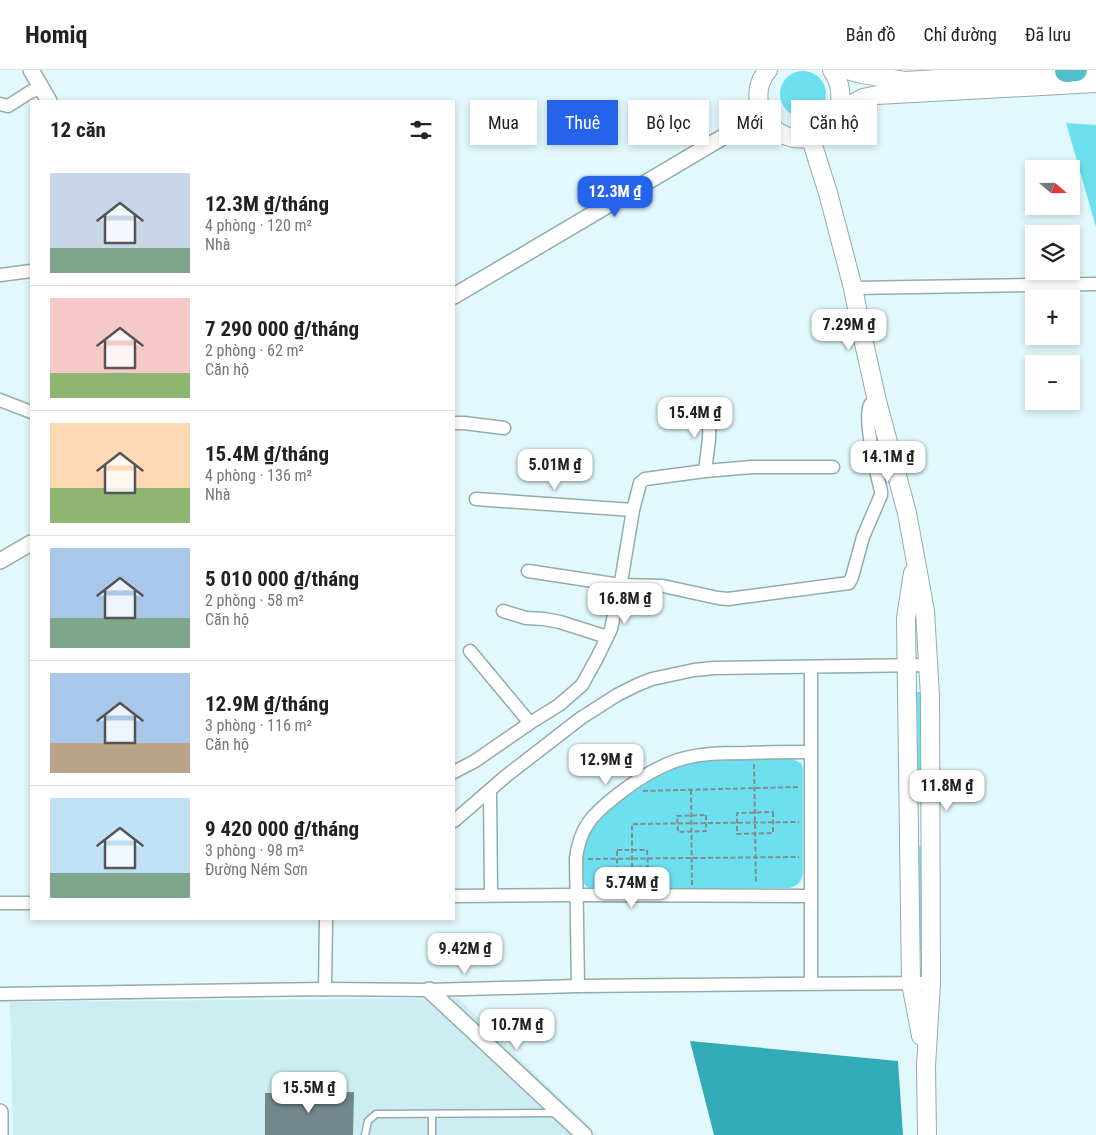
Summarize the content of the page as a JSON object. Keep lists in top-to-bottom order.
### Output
{
  "north": "right",
  "page": {
    "header": "Homiq",
    "nav": ["Bản đồ", "Chỉ đường", "Đã lưu"],
    "chip": [
      "Mua",
      "Thuê",
      "Bộ lọc",
      "Mới",
      "Căn hộ"
    ],
    "heading": "12 căn",
    "map_buttons": ["+", "−"],
    "list": [
      {
        "name": "12.3M ₫/tháng",
        "note": "4 phòng · 120 m² · Nhà"
      },
      {
        "name": "7 290 000 ₫/tháng",
        "note": "2 phòng · 62 m² · Căn hộ"
      },
      {
        "name": "15.4M ₫/tháng",
        "note": "4 phòng · 136 m² · Nhà"
      },
      {
        "name": "5 010 000 ₫/tháng",
        "note": "2 phòng · 58 m² · Căn hộ"
      },
      {
        "name": "12.9M ₫/tháng",
        "note": "3 phòng · 116 m² · Căn hộ"
      },
      {
        "name": "9 420 000 ₫/tháng",
        "note": "3 phòng · 98 m² · Đường Ném Sơn"
      }
    ],
    "price": [
      "12.3M ₫",
      "7.29M ₫",
      "15.4M ₫",
      "14.1M ₫",
      "5.01M ₫",
      "16.8M ₫",
      "12.9M ₫",
      "11.8M ₫",
      "5.74M ₫",
      "9.42M ₫",
      "10.7M ₫",
      "15.5M ₫"
    ]
  }
}
